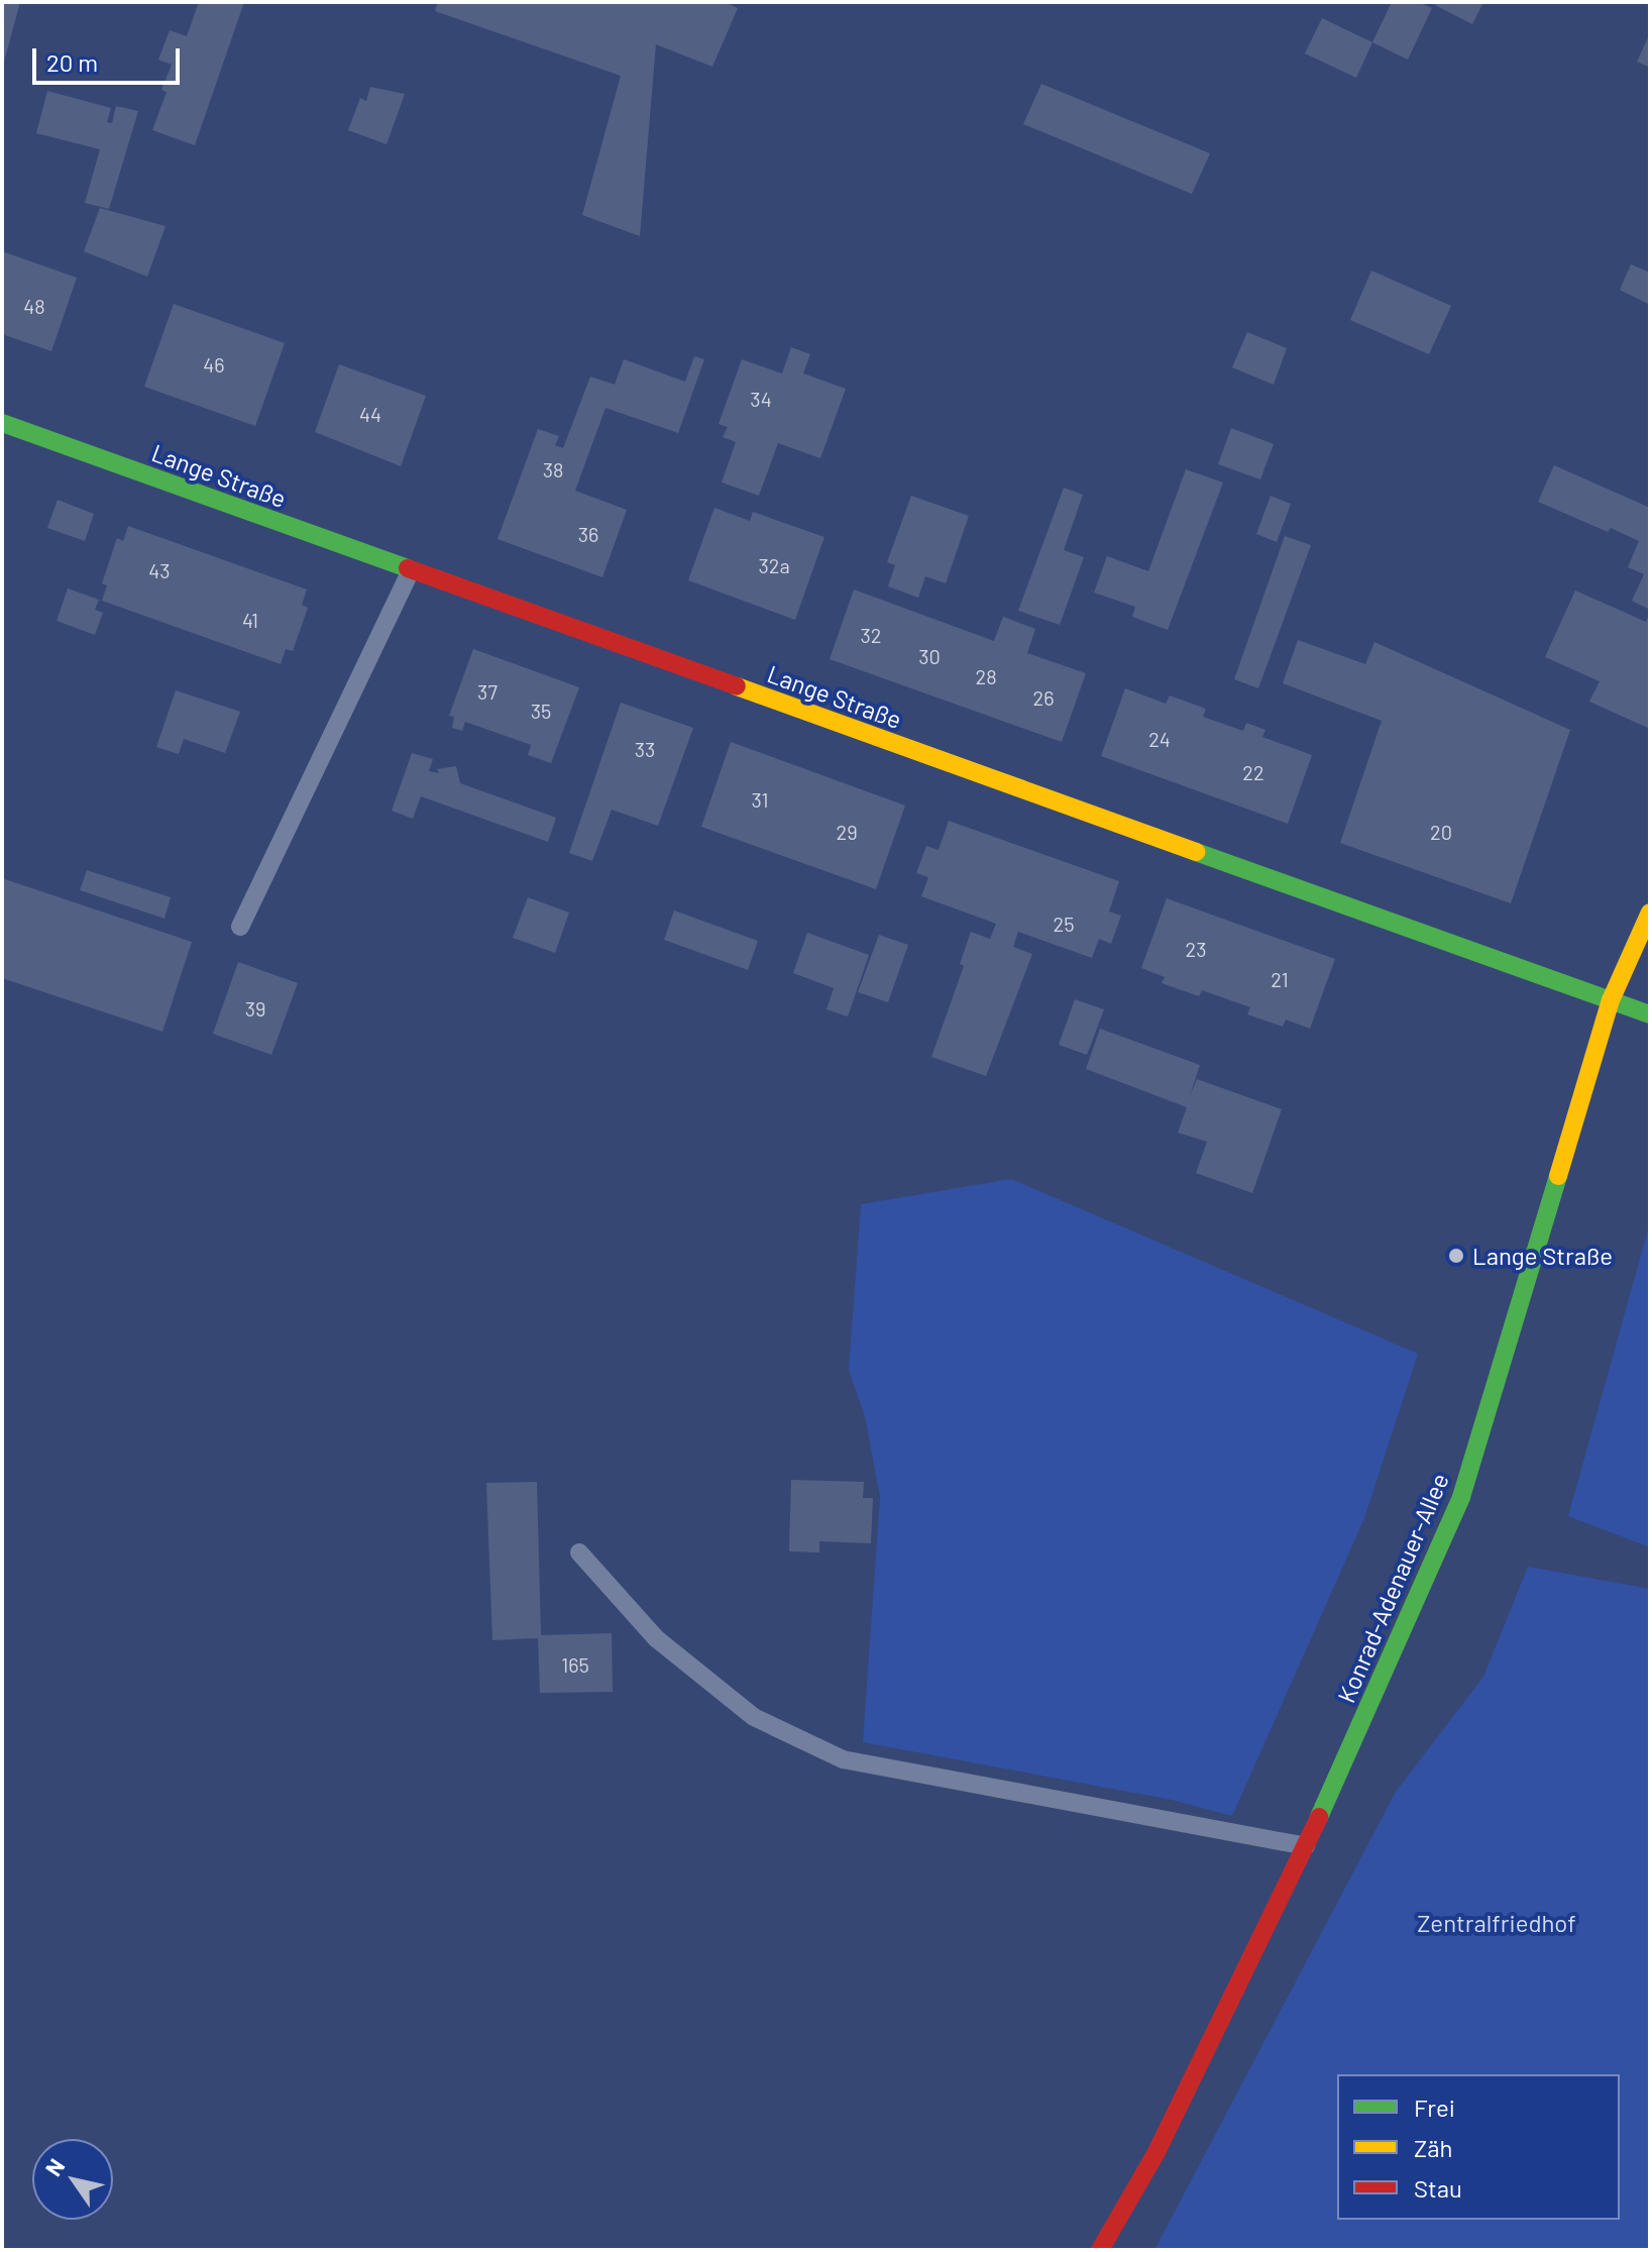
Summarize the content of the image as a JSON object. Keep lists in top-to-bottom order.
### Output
{
  "streets": {
    "street": ["Lange Straße", "Konrad-Adenauer-Allee"]
  },
  "crossings": [
    ["Lange Straße", "Konrad-Adenauer-Allee"]
  ],
  "parks": ["Zentralfriedhof"],
  "places": ["Lange Straße"],
  "house_numbers": [
    "48",
    "46",
    "34",
    "44",
    "38",
    "36",
    "32a",
    "43",
    "41",
    "32",
    "30",
    "28",
    "37",
    "26",
    "35",
    "24",
    "33",
    "22",
    "31",
    "29",
    "20",
    "25",
    "23",
    "21",
    "39",
    "165"
  ],
  "legend": ["Frei", "Zäh", "Stau"],
  "scale_bar": "20 m",
  "north": "top left"
}
